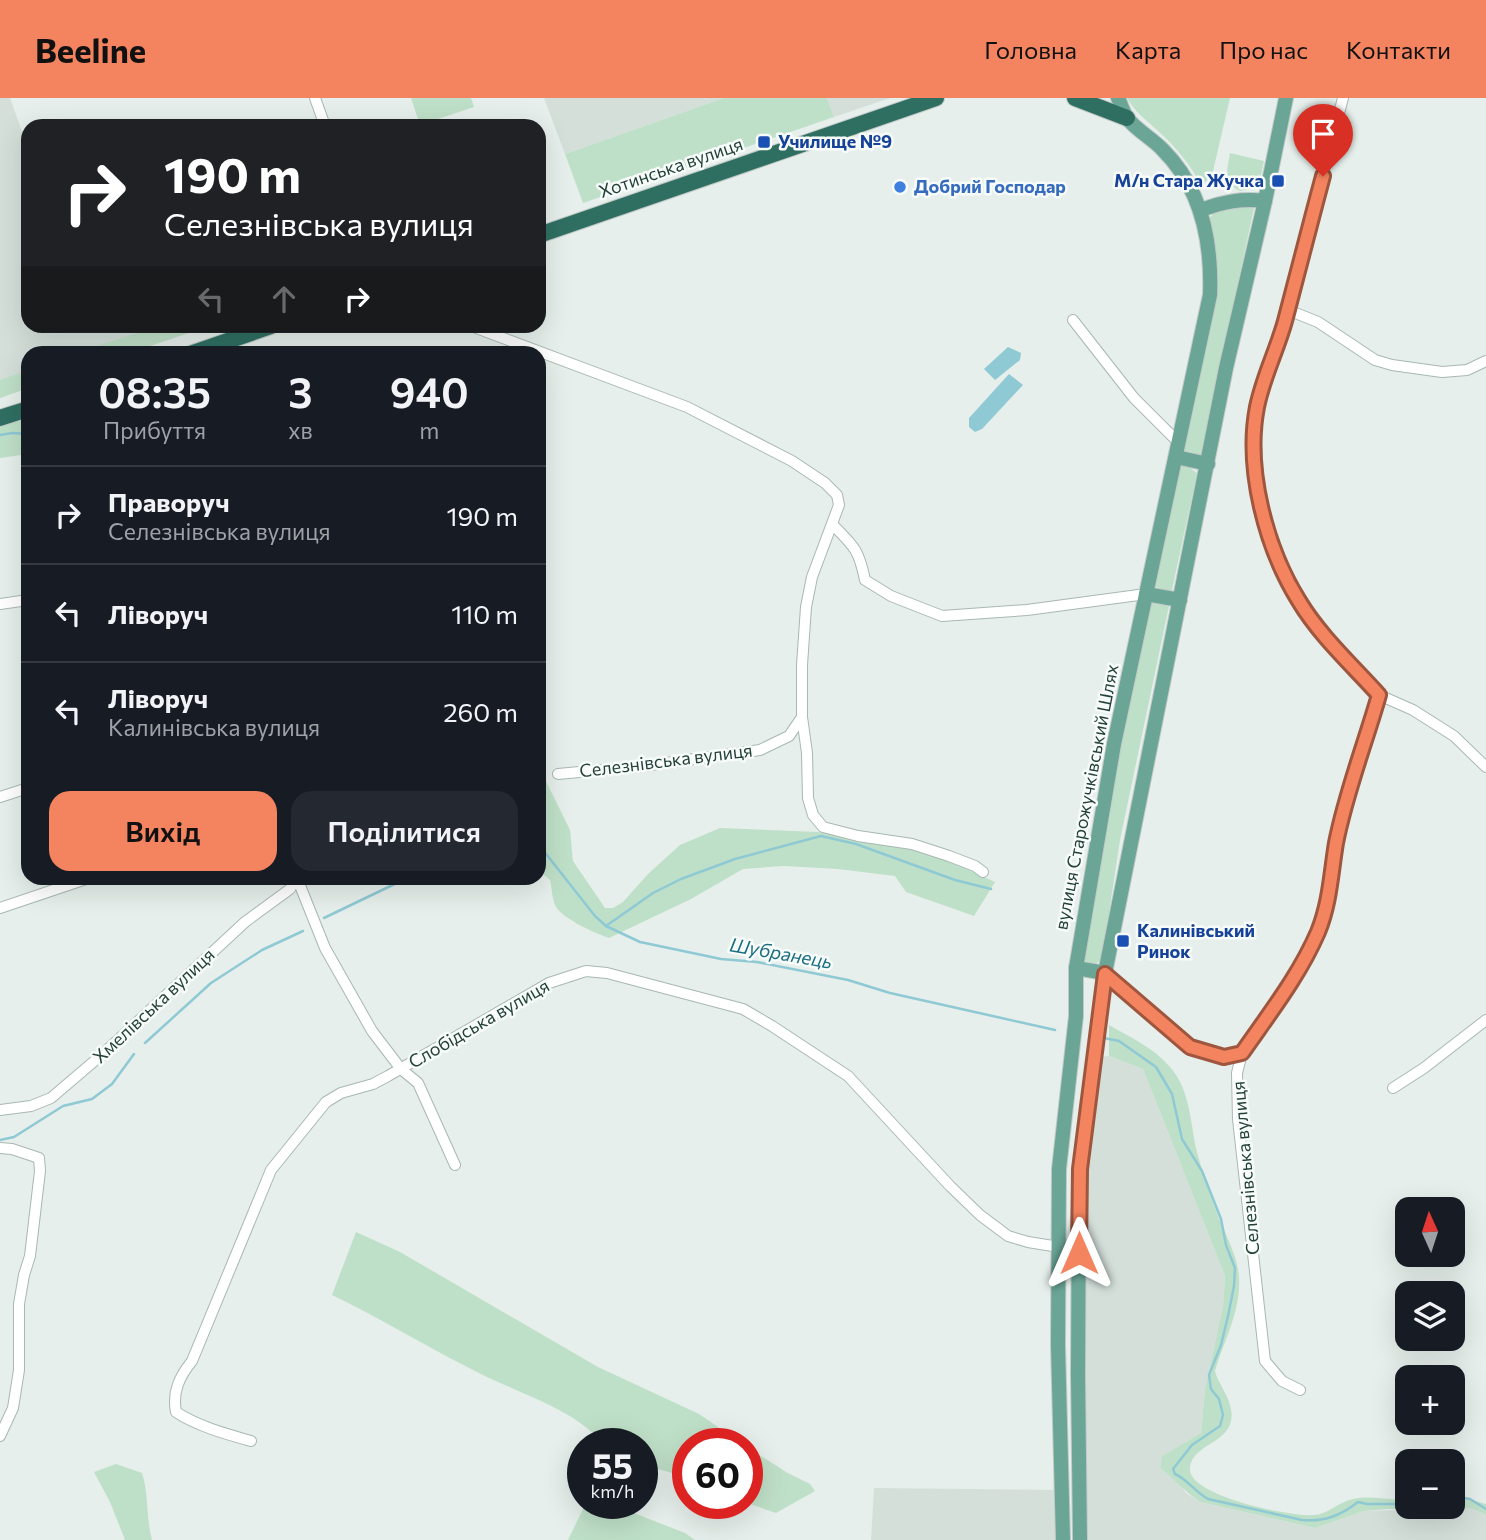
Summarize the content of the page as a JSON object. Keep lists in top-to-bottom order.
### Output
{
  "streets": {
    "highway": ["Хотинська вулиця"],
    "main road": ["вулиця Старожучківський Шлях"],
    "street": ["Селезнівська вулиця", "Хмелівська вулиця", "Слобідська вулиця"]
  },
  "crossings": [
    ["вулиця Старожучківський Шлях", "Слобідська вулиця"]
  ],
  "water": ["Шубранець"],
  "places": {
    "transit": ["Училище №9", "М/н Стара Жучка", "Калинівський Ринок"],
    "other": ["Добрий Господар"]
  },
  "north": "top",
  "page": {
    "header": "Beeline",
    "nav": [
      "Головна",
      "Карта",
      "Про нас",
      "Контакти"
    ],
    "turn": ["190 m", "Селезнівська вулиця"],
    "eta": [
      "08:35",
      "Прибуття",
      "3",
      "хв",
      "940",
      "m"
    ],
    "list": [
      {
        "name": "Праворуч",
        "note": "Селезнівська вулиця",
        "value": "190 m"
      },
      {
        "name": "Ліворуч",
        "value": "110 m"
      },
      {
        "name": "Ліворуч",
        "note": "Калинівська вулиця",
        "value": "260 m"
      }
    ],
    "buttons": ["Вихід", "Поділитися"],
    "map_buttons": ["+", "−"],
    "speed": "55 km/h",
    "limit": "60"
  }
}
